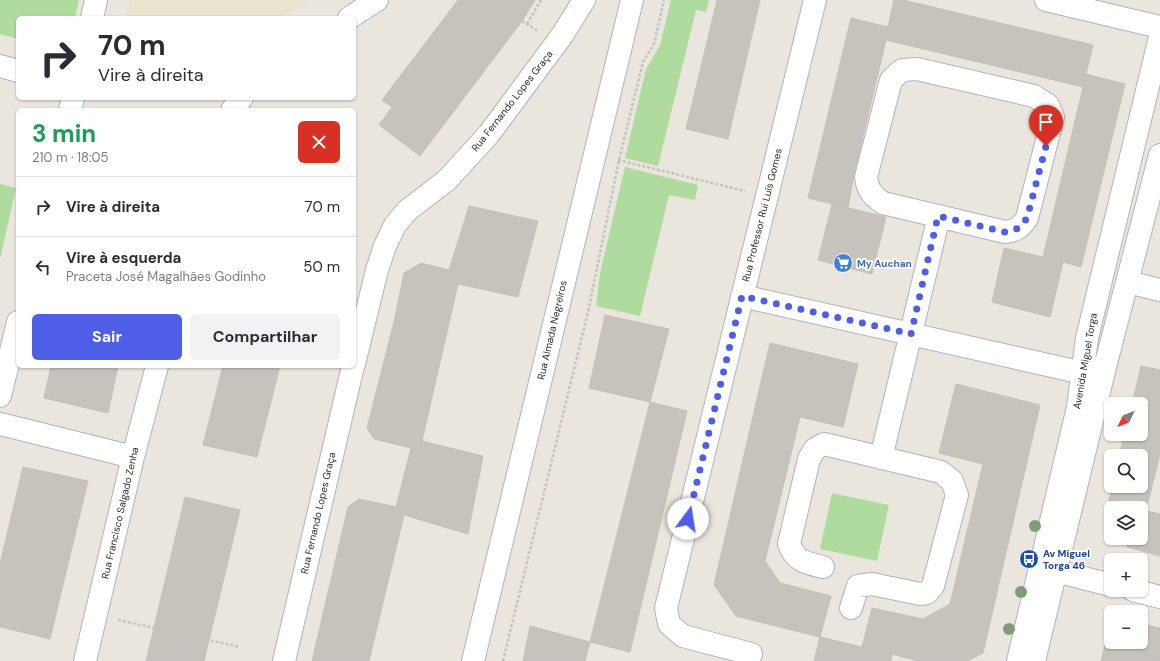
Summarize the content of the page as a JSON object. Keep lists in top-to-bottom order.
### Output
{
  "streets": {
    "street": [
      "Rua Fernando Lopes Graça",
      "Rua Professor Rui Luís Gomes",
      "Rua Almada Negreiros",
      "Avenida Miguel Torga",
      "Rua Francisco Salgado Zenha"
    ]
  },
  "places": {
    "supermarket": ["My Auchan"],
    "bus stop": ["Av Miguel Torga 46"]
  },
  "north": "bottom left",
  "page": {
    "turn": ["70 m", "Vire à direita"],
    "heading": ["3 min", "210 m · 18:05"],
    "list": [
      {
        "name": "Vire à direita",
        "value": "70 m"
      },
      {
        "name": "Vire à esquerda",
        "note": "Praceta José Magalhães Godinho",
        "value": "50 m"
      }
    ],
    "buttons": ["Sair", "Compartilhar"],
    "map_buttons": ["+", "−"]
  }
}
